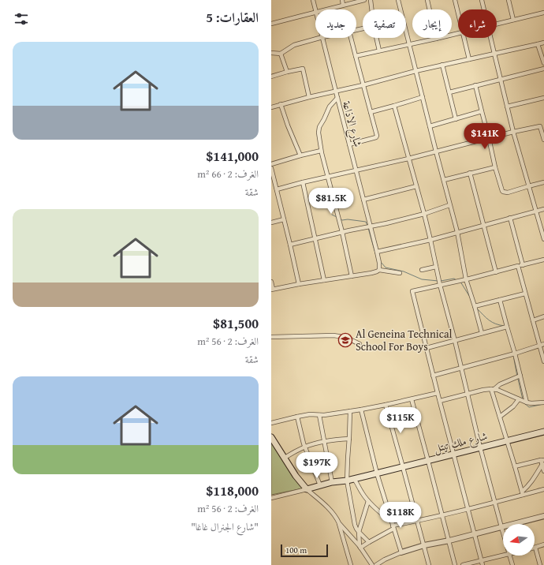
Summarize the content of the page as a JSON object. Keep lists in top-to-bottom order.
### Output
{
  "streets": {
    "main road": ["شارع ملك تيتل"],
    "street": ["شارع الاذاعة"]
  },
  "places": {
    "school or university": ["Al Geneina Technical School For Boys"]
  },
  "scale_bar": "100 m",
  "north": "left",
  "page": {
    "heading": "العقارات: 5",
    "chip": [
      "شراء",
      "إيجار",
      "تصفية",
      "جديد"
    ],
    "list": [
      {
        "name": "$141,000",
        "note": "الغرف: 2 · 66 m² · شقة"
      },
      {
        "name": "$81,500",
        "note": "الغرف: 2 · 56 m² · شقة"
      },
      {
        "name": "$118,000",
        "note": "الغرف: 2 · 56 m² · \"شارع الجنرال غاغا\""
      }
    ],
    "price": [
      "$141K",
      "$81.5K",
      "$115K",
      "$197K",
      "$118K"
    ],
    "scale": "100 m"
  }
}
